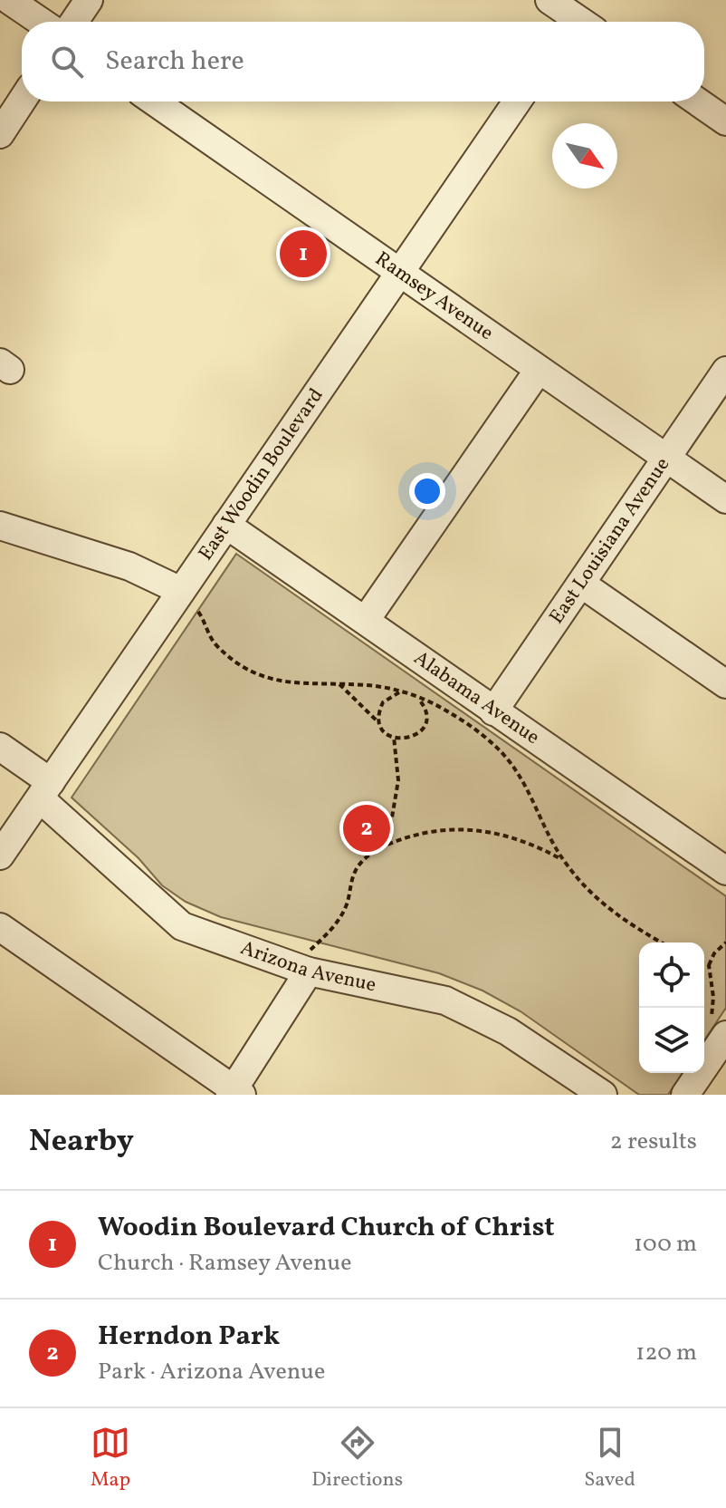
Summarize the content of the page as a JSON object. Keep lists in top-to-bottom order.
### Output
{
  "streets": {
    "street": [
      "Ramsey Avenue",
      "East Woodin Boulevard",
      "East Louisiana Avenue",
      "Alabama Avenue",
      "Arizona Avenue"
    ]
  },
  "crossings": [
    ["Ramsey Avenue", "East Woodin Boulevard"],
    ["Ramsey Avenue", "East Louisiana Avenue"],
    ["East Woodin Boulevard", "Alabama Avenue"],
    ["East Woodin Boulevard", "Arizona Avenue"],
    ["East Louisiana Avenue", "Alabama Avenue"]
  ],
  "north": "bottom right",
  "page": {
    "search": "Search here",
    "pins": ["1", "2"],
    "heading": ["Nearby", "2 results"],
    "list": [
      {
        "mark": "1",
        "name": "Woodin Boulevard Church of Christ",
        "note": "Church · Ramsey Avenue",
        "value": "100 m"
      },
      {
        "mark": "2",
        "name": "Herndon Park",
        "note": "Park · Arizona Avenue",
        "value": "120 m"
      }
    ],
    "nav": ["Map", "Directions", "Saved"]
  }
}
